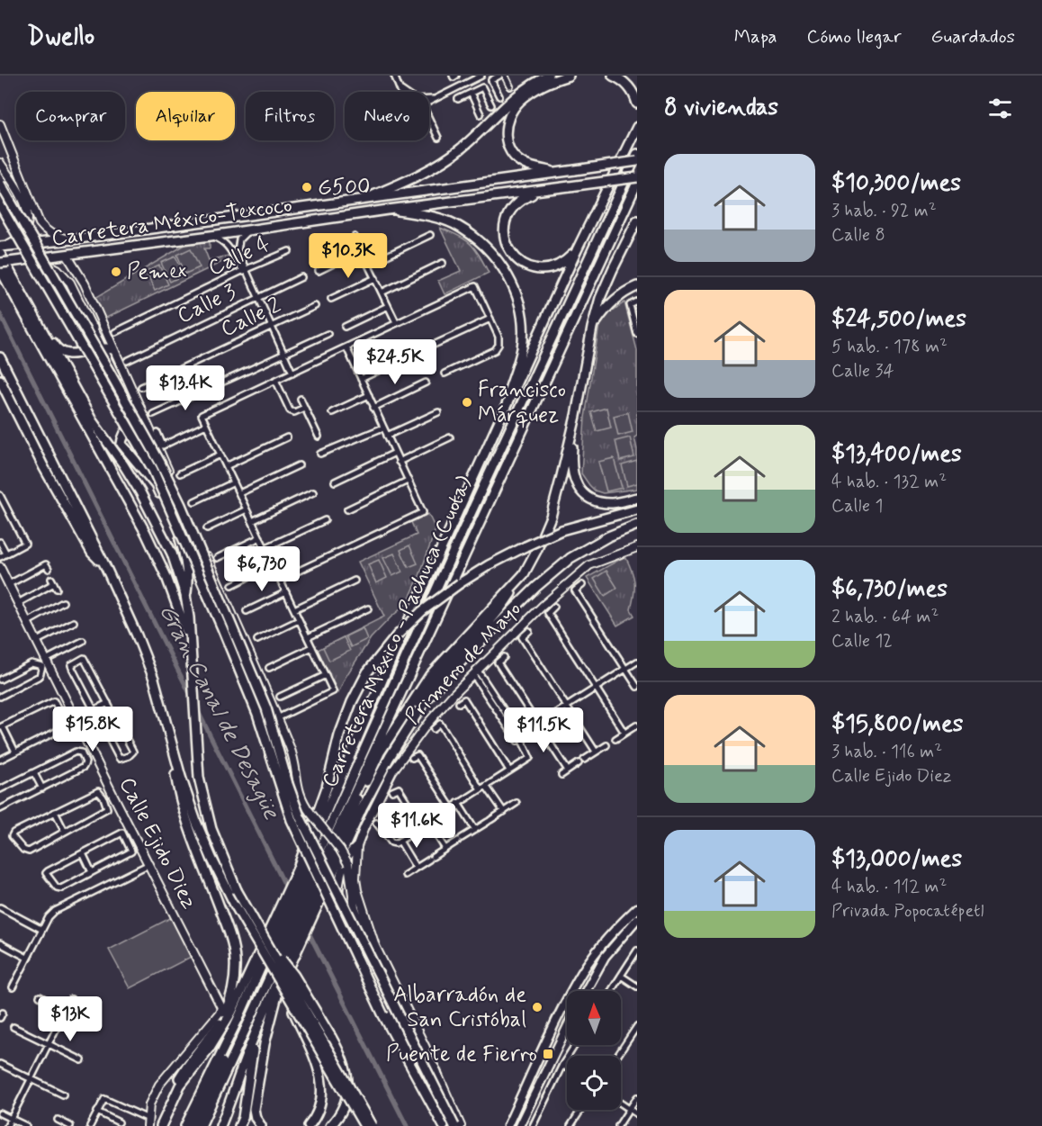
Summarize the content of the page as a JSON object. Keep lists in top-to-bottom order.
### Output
{
  "streets": {
    "highway": ["Carretera México-Texcoco", "Carretera México - Pachuca (Cuota)", "Primero de Mayo"],
    "main road": ["Calle Ejido Diez"],
    "street": ["Calle 4", "Calle 3", "Calle 2"]
  },
  "water": ["Gran Canal de Desagüe"],
  "places": {
    "other": [
      "G500",
      "Pemex",
      "Francisco Márquez",
      "Albarradón de San Cristóbal"
    ],
    "transit": ["Puente de Fierro"]
  },
  "north": "top",
  "page": {
    "header": "Dwello",
    "nav": ["Mapa", "Cómo llegar", "Guardados"],
    "heading": "8 viviendas",
    "chip": [
      "Comprar",
      "Alquilar",
      "Filtros",
      "Nuevo"
    ],
    "list": [
      {
        "name": "$10,300/mes",
        "note": "3 hab. · 92 m² · Calle 8"
      },
      {
        "name": "$24,500/mes",
        "note": "5 hab. · 178 m² · Calle 34"
      },
      {
        "name": "$13,400/mes",
        "note": "4 hab. · 132 m² · Calle 1"
      },
      {
        "name": "$6,730/mes",
        "note": "2 hab. · 64 m² · Calle 12"
      },
      {
        "name": "$15,800/mes",
        "note": "3 hab. · 116 m² · Calle Ejido Diez"
      },
      {
        "name": "$13,000/mes",
        "note": "4 hab. · 112 m² · Privada Popocatépetl"
      }
    ],
    "price": [
      "$10.3K",
      "$24.5K",
      "$13.4K",
      "$6,730",
      "$15.8K",
      "$11.5K",
      "$11.6K",
      "$13K"
    ]
  }
}
